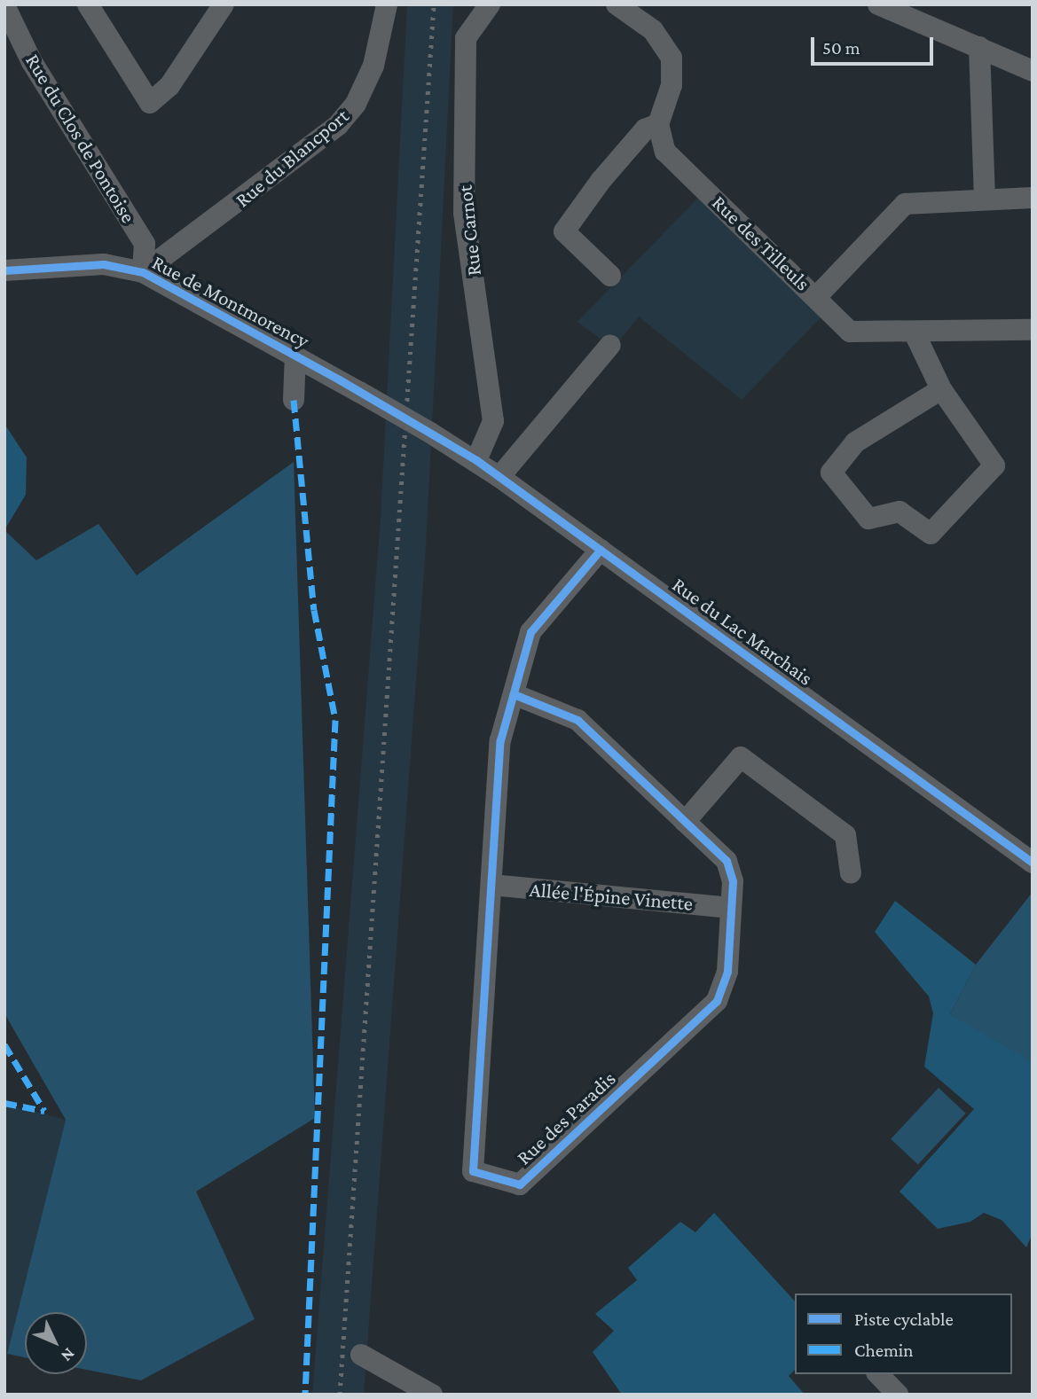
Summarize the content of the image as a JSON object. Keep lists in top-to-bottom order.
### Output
{
  "streets": {
    "street": [
      "Rue du Clos de Pontoise",
      "Rue du Blancport",
      "Rue Carnot",
      "Rue des Tilleuls",
      "Rue de Montmorency",
      "Rue du Lac Marchais",
      "Allée l'Épine Vinette",
      "Rue des Paradis"
    ]
  },
  "crossings": [
    ["Rue du Clos de Pontoise", "Rue du Blancport"],
    ["Rue du Clos de Pontoise", "Rue de Montmorency"],
    ["Rue du Blancport", "Rue de Montmorency"],
    ["Rue Carnot", "Rue du Lac Marchais"],
    ["Rue de Montmorency", "Rue du Lac Marchais"],
    ["Rue du Lac Marchais", "Rue des Paradis"],
    ["Allée l'Épine Vinette", "Rue des Paradis"]
  ],
  "legend": ["Piste cyclable", "Chemin"],
  "scale_bar": "50 m",
  "north": "bottom right"
}
